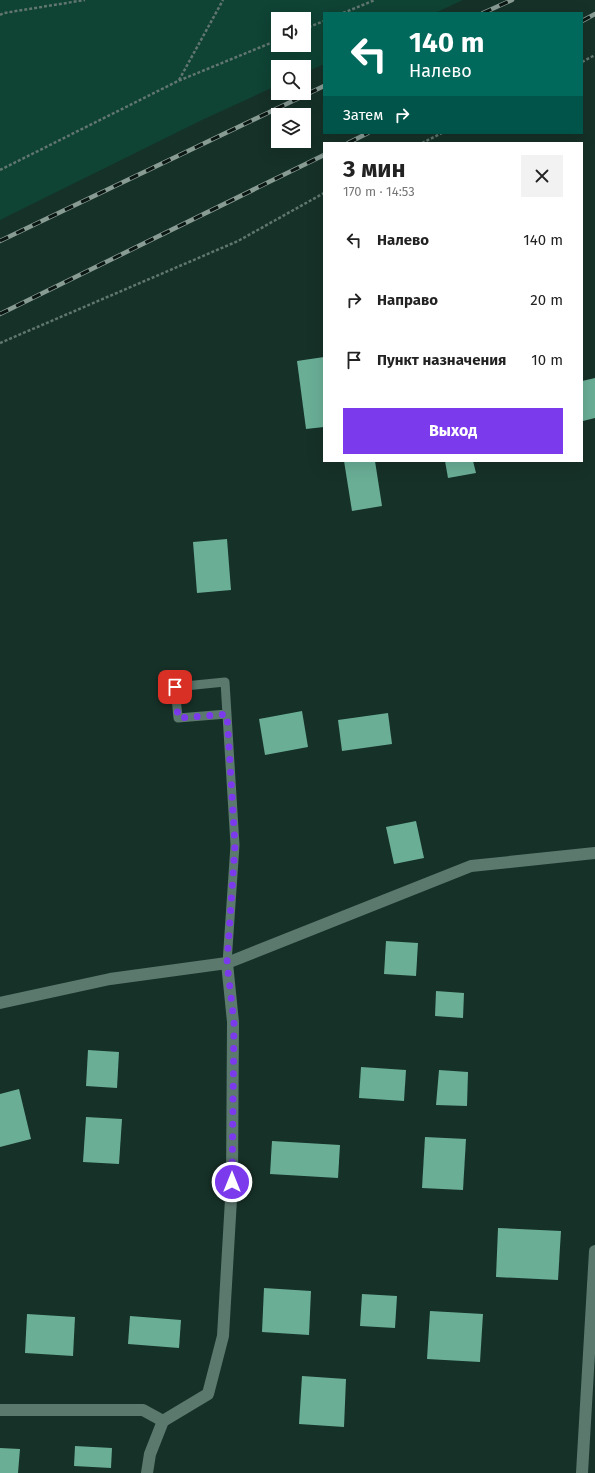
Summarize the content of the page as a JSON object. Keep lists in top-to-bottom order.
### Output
{
  "page": {
    "turn": ["140 m", "Налево"],
    "then": "Затем",
    "heading": ["3 мин", "170 m · 14:53"],
    "list": [
      {
        "name": "Налево",
        "value": "140 m"
      },
      {
        "name": "Направо",
        "value": "20 m"
      },
      {
        "name": "Пункт назначения",
        "value": "10 m"
      }
    ],
    "buttons": "Выход"
  }
}
